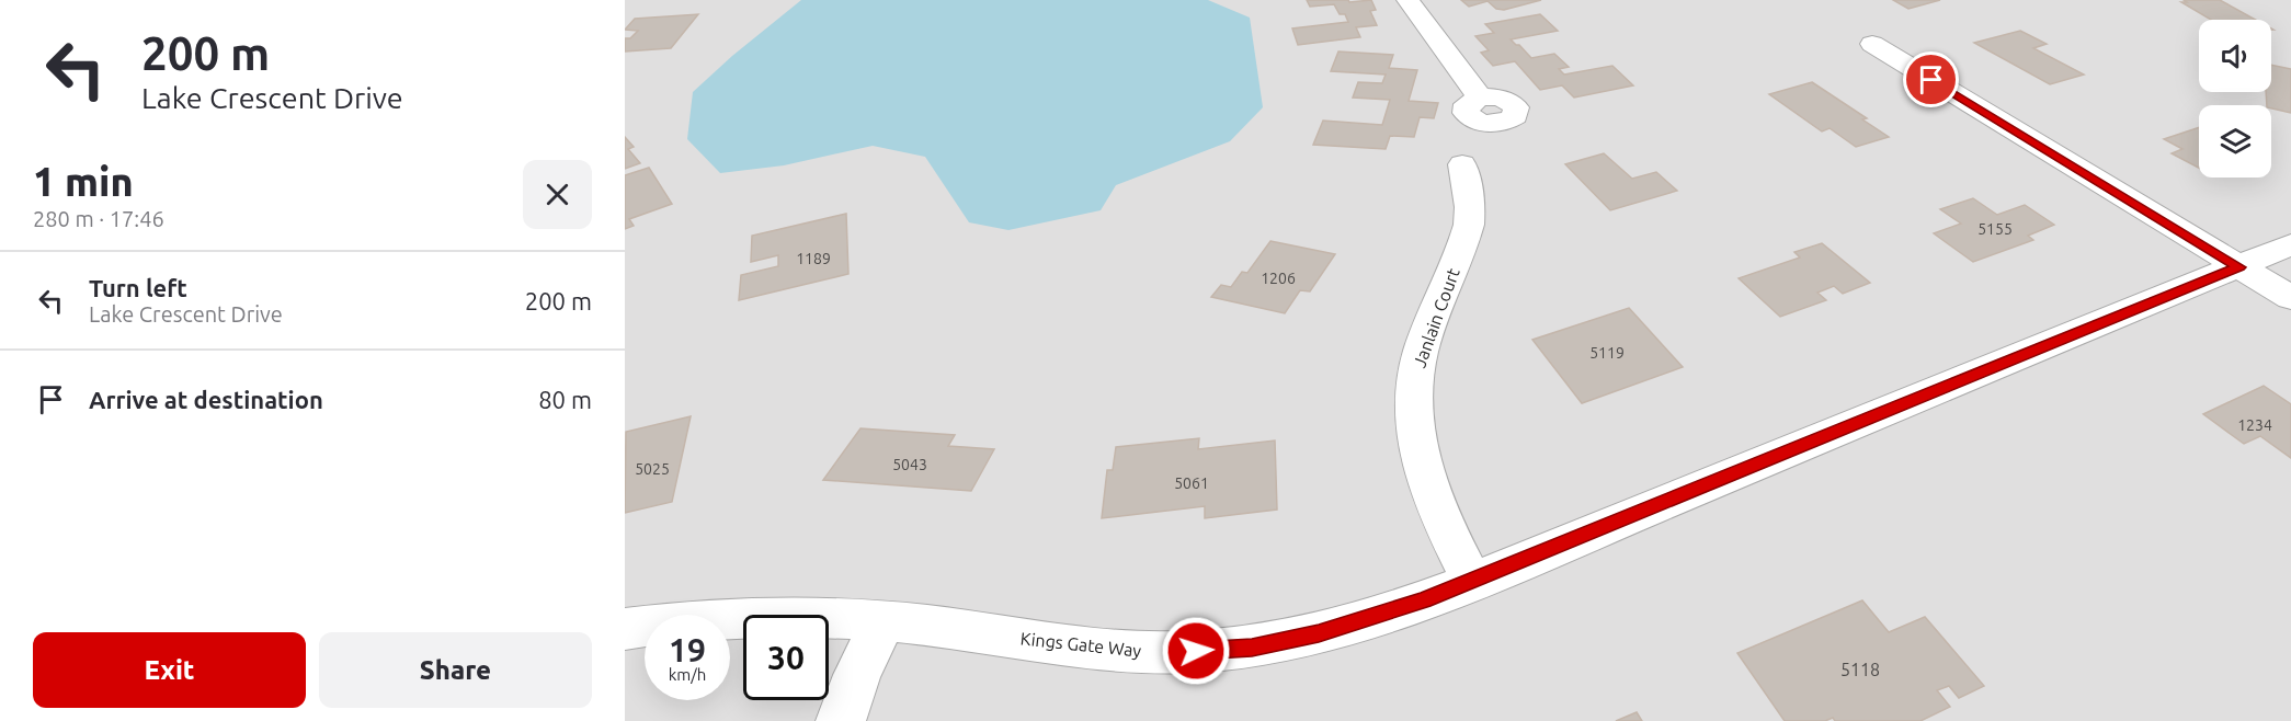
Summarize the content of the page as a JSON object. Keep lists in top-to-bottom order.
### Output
{
  "streets": {
    "street": ["Janlain Court", "Kings Gate Way"]
  },
  "crossings": [
    ["Janlain Court", "Kings Gate Way"]
  ],
  "house_numbers": [
    "5155",
    "1189",
    "1206",
    "5119",
    "1234",
    "5043",
    "5025",
    "5061",
    "5118"
  ],
  "page": {
    "turn": ["200 m", "Lake Crescent Drive"],
    "heading": ["1 min", "280 m · 17:46"],
    "list": [
      {
        "name": "Turn left",
        "note": "Lake Crescent Drive",
        "value": "200 m"
      },
      {
        "name": "Arrive at destination",
        "value": "80 m"
      }
    ],
    "speed": "19 km/h",
    "limit": "30",
    "buttons": ["Exit", "Share"]
  }
}
